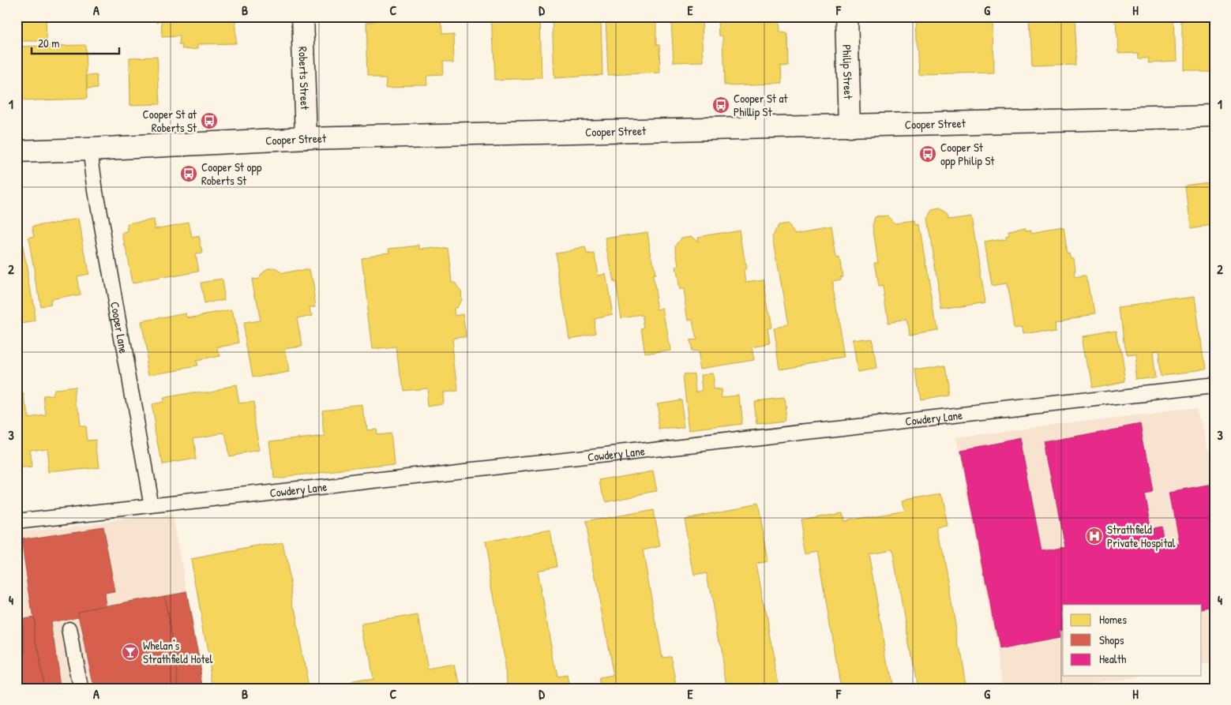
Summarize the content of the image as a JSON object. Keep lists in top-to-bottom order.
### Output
{
  "streets": {
    "street": ["Philip Street", "Roberts Street", "Cooper Street"],
    "lane": ["Cooper Lane", "Cowdery Lane"]
  },
  "crossings": [
    ["Philip Street", "Cooper Street"],
    ["Roberts Street", "Cooper Street"],
    ["Cooper Street", "Cooper Lane"],
    ["Cooper Lane", "Cowdery Lane"]
  ],
  "places": {
    "bus stop": [
      "Cooper St at Phillip St",
      "Cooper St at Roberts St",
      "Cooper St opp Philip St",
      "Cooper St opp Roberts St"
    ],
    "hospital": ["Strathfield Private Hospital"],
    "bar": ["Whelan's Strathfield Hotel"]
  },
  "legend": ["Homes", "Shops", "Health"],
  "scale_bar": "20 m",
  "grid": {
    "columns": [
      "A",
      "B",
      "C",
      "D",
      "E",
      "F",
      "G",
      "H"
    ],
    "rows": [
      "1",
      "2",
      "3",
      "4"
    ]
  }
}
